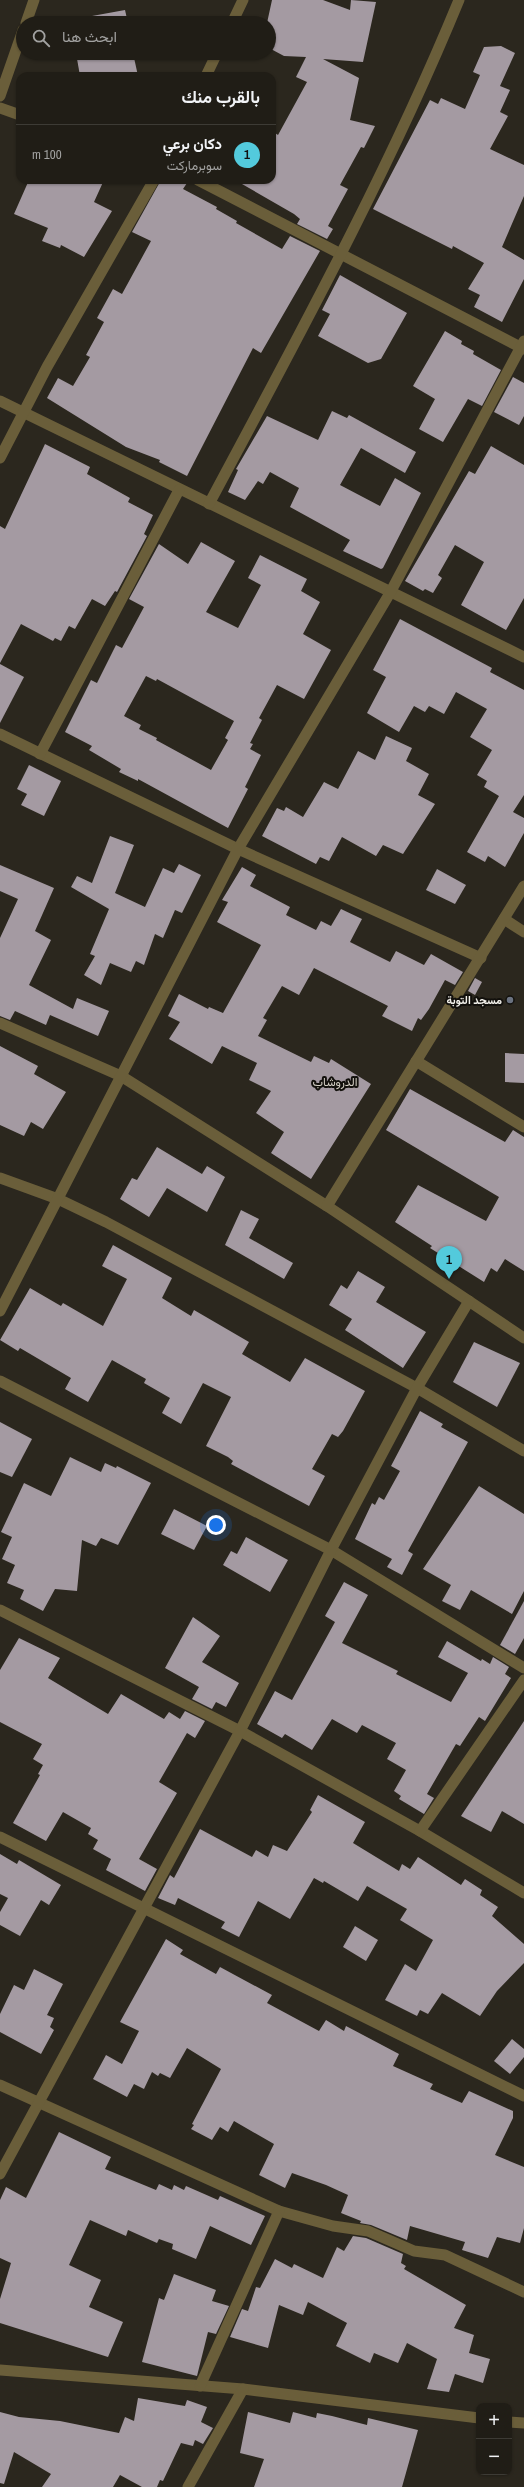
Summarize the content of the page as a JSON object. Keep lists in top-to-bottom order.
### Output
{
  "districts": ["الدروشاب"],
  "places": ["مسجد التوبة"],
  "page": {
    "search": "ابحث هنا",
    "heading": "بالقرب منك",
    "list": [
      {
        "mark": "1",
        "name": "دكان برعي",
        "note": "سوبرماركت",
        "value": "100 m"
      }
    ],
    "pins": "1",
    "map_buttons": ["+", "−"]
  }
}
